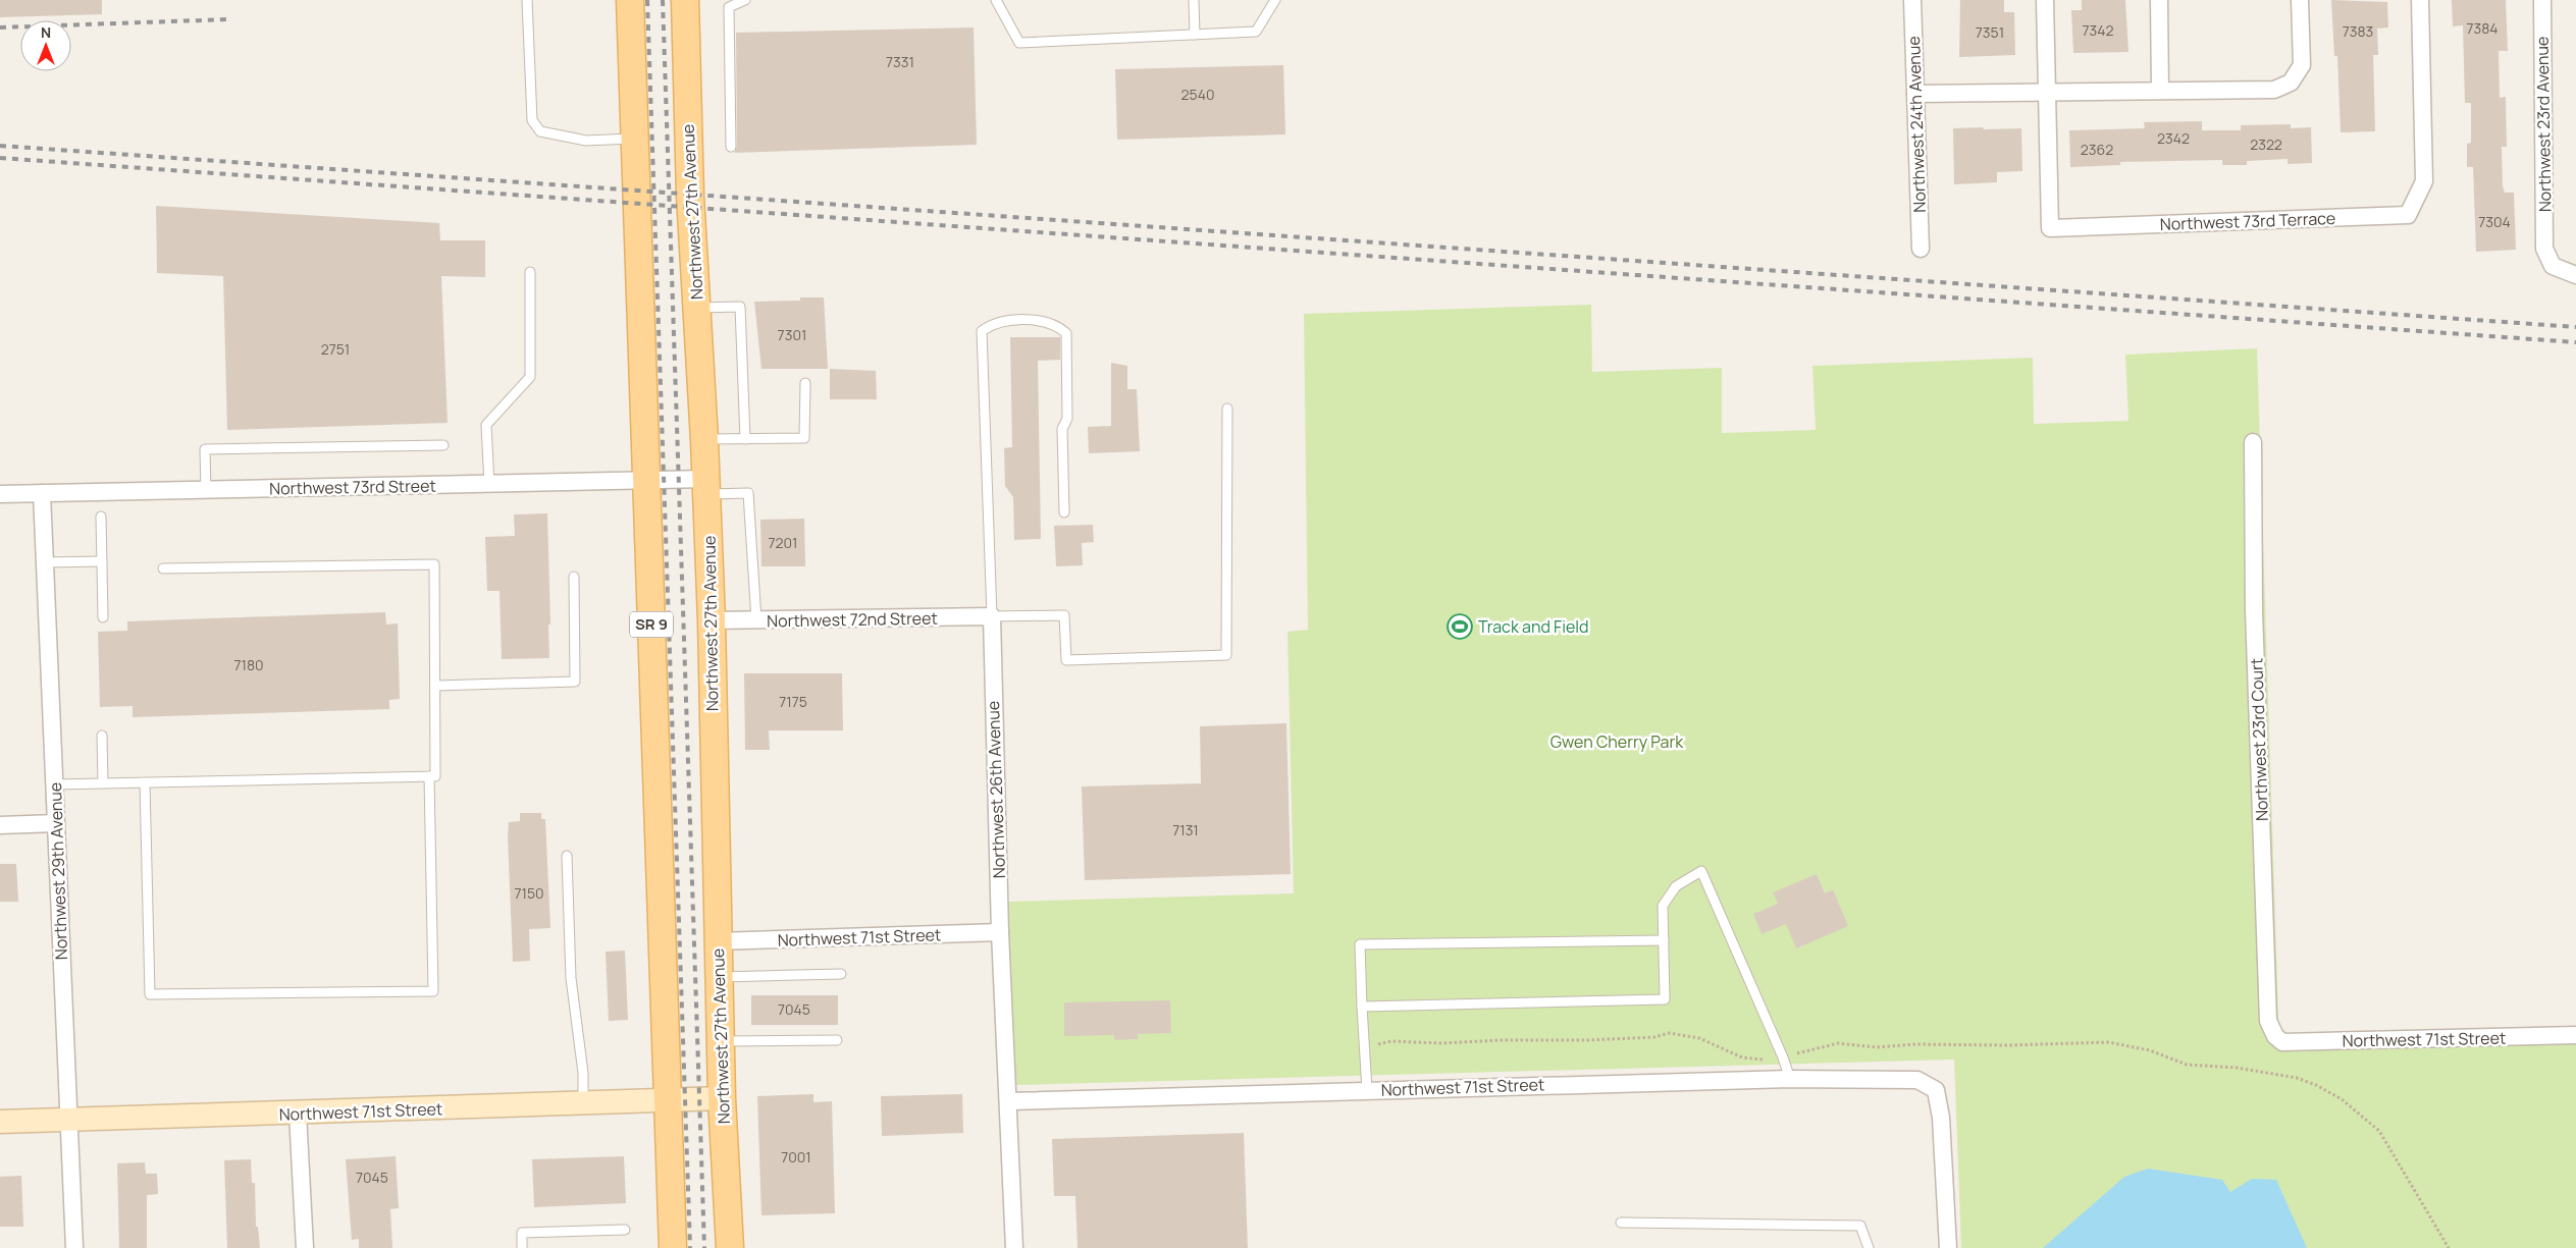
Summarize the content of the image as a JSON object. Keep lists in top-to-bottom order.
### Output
{
  "streets": {
    "main road": ["Northwest 27th Avenue", "SR 9"],
    "street": [
      "Northwest 24th Avenue",
      "Northwest 23rd Avenue",
      "Northwest 73rd Terrace",
      "Northwest 73rd Street",
      "Northwest 72nd Street",
      "Northwest 23rd Court",
      "Northwest 26th Avenue",
      "Northwest 29th Avenue",
      "Northwest 71st Street"
    ]
  },
  "crossings": [
    ["Northwest 27th Avenue", "Northwest 73rd Street"],
    ["Northwest 27th Avenue", "Northwest 72nd Street"],
    ["Northwest 27th Avenue", "Northwest 71st Street"],
    ["Northwest 73rd Street", "SR 9"],
    ["Northwest 73rd Street", "Northwest 29th Avenue"],
    ["Northwest 72nd Street", "Northwest 26th Avenue"],
    ["SR 9", "Northwest 71st Street"],
    ["Northwest 23rd Court", "Northwest 71st Street"],
    ["Northwest 26th Avenue", "Northwest 71st Street"],
    ["Northwest 29th Avenue", "Northwest 71st Street"]
  ],
  "parks": ["Gwen Cherry Park"],
  "places": {
    "sports": ["Track and Field"]
  },
  "house_numbers": [
    "7384",
    "7342",
    "7383",
    "7351",
    "7331",
    "2540",
    "2342",
    "2322",
    "2362",
    "7304",
    "7301",
    "2751",
    "7201",
    "7180",
    "7175",
    "7131",
    "7150",
    "7045",
    "7001",
    "7045"
  ],
  "north": "top"
}
